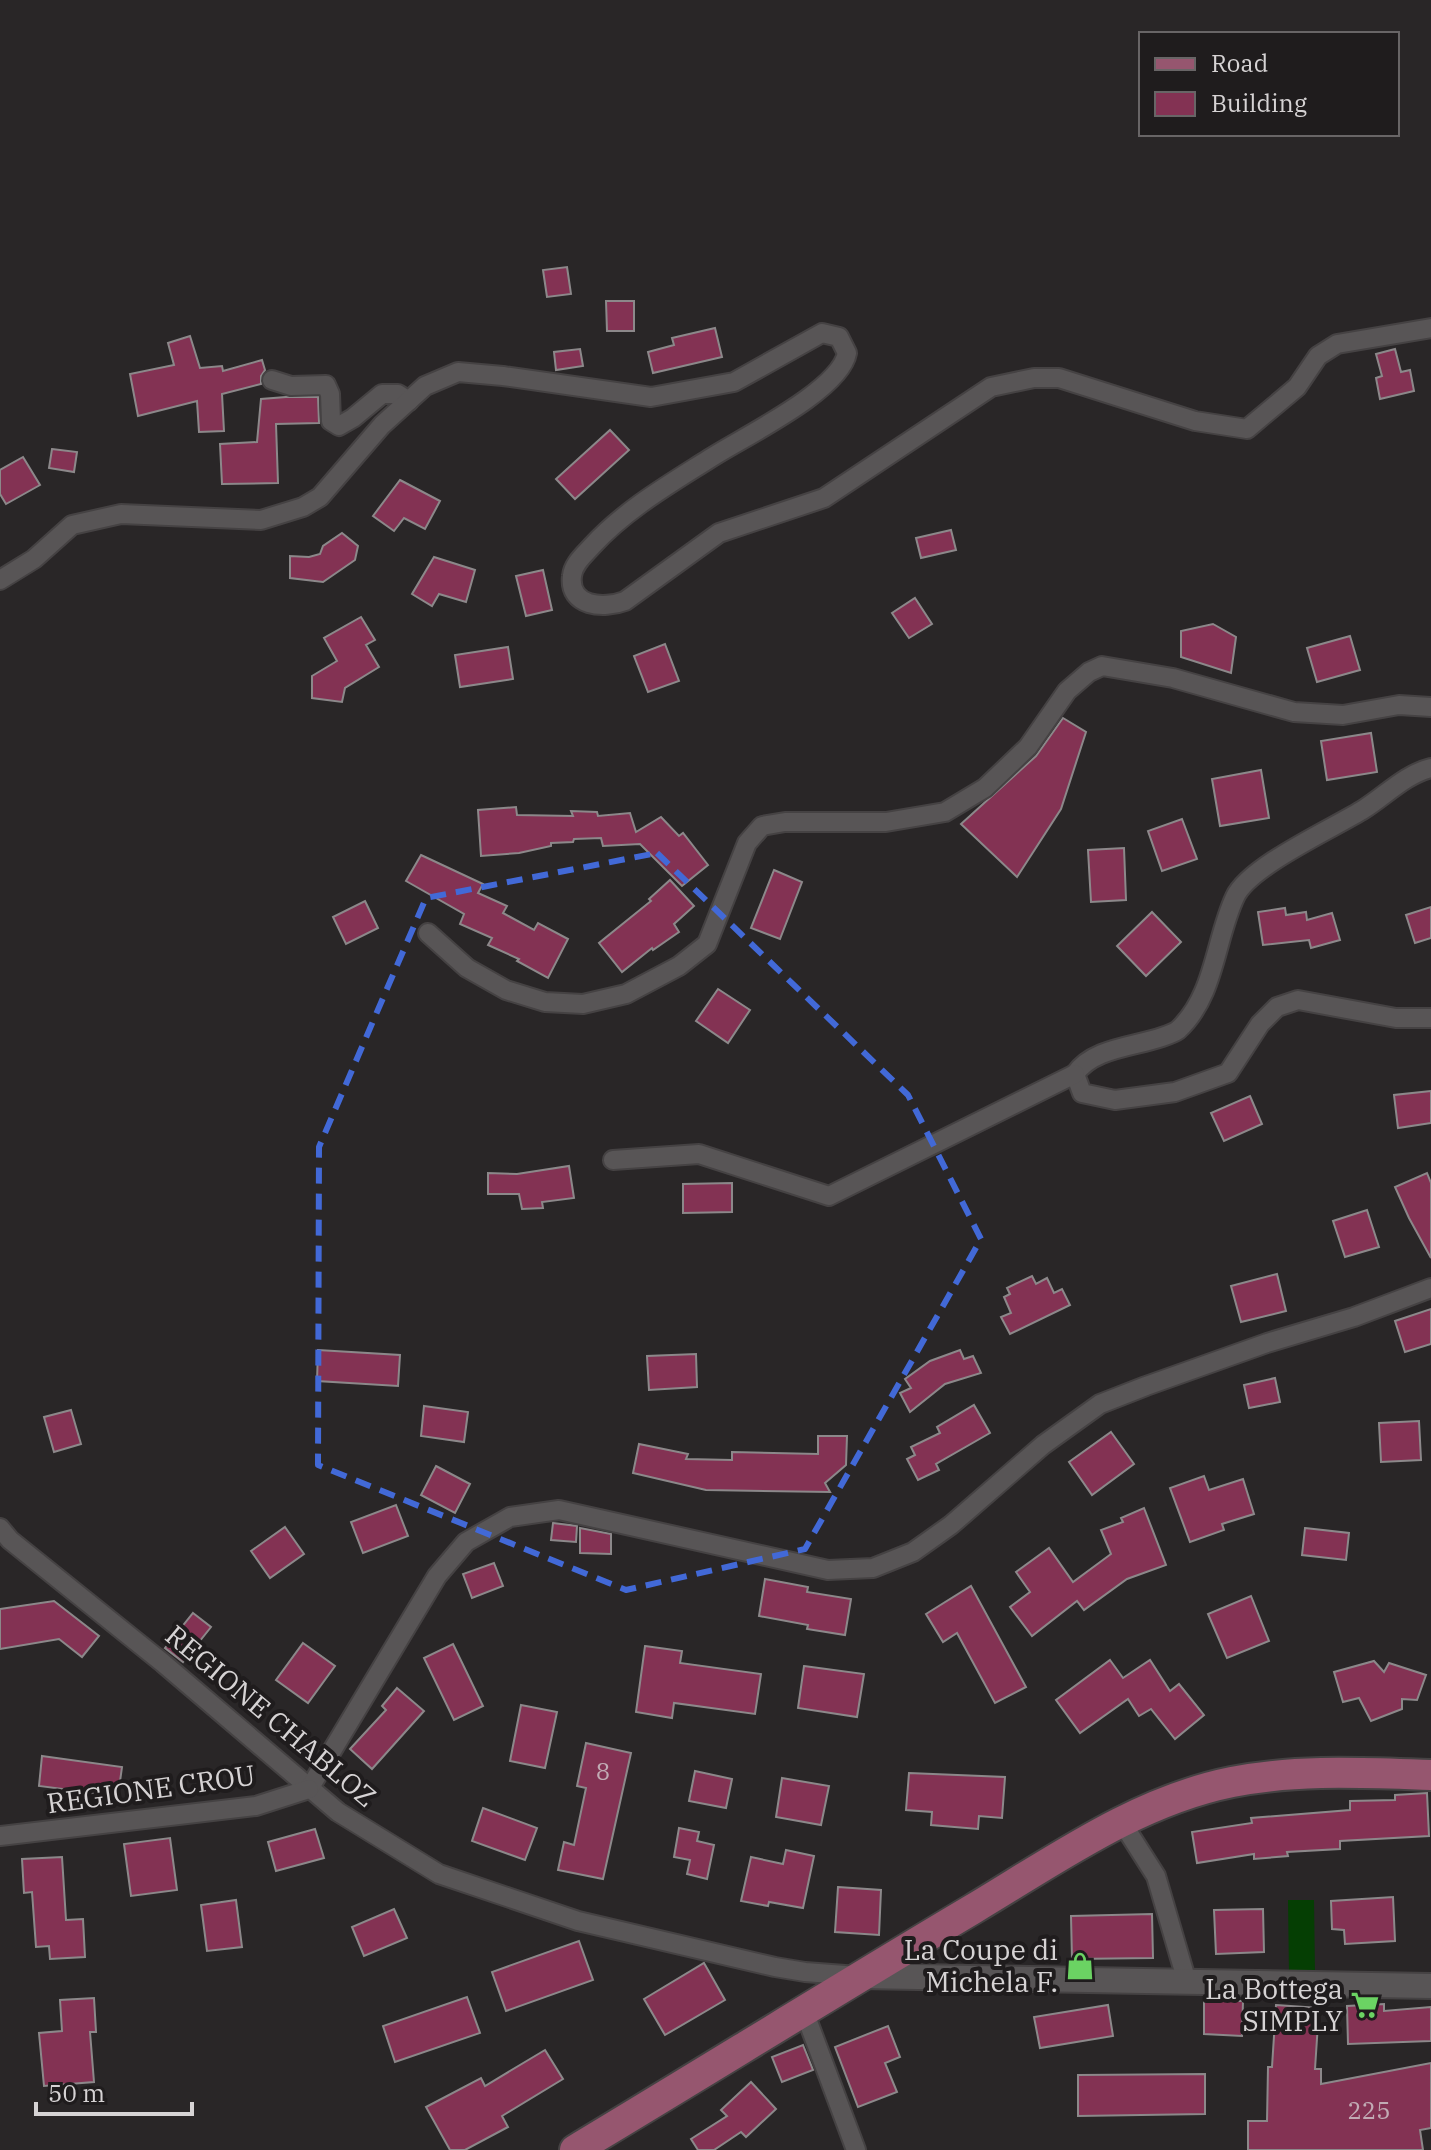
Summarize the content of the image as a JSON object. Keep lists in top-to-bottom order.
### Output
{
  "streets": {
    "street": ["REGIONE CHABLOZ", "REGIONE CROU"]
  },
  "crossings": [
    ["REGIONE CHABLOZ", "REGIONE CROU"]
  ],
  "places": {
    "shop": ["La Coupe di Michela F."],
    "supermarket": ["La Bottega SIMPLY"]
  },
  "house_numbers": ["8", "225"],
  "legend": ["Road", "Building"],
  "scale_bar": "50 m"
}
